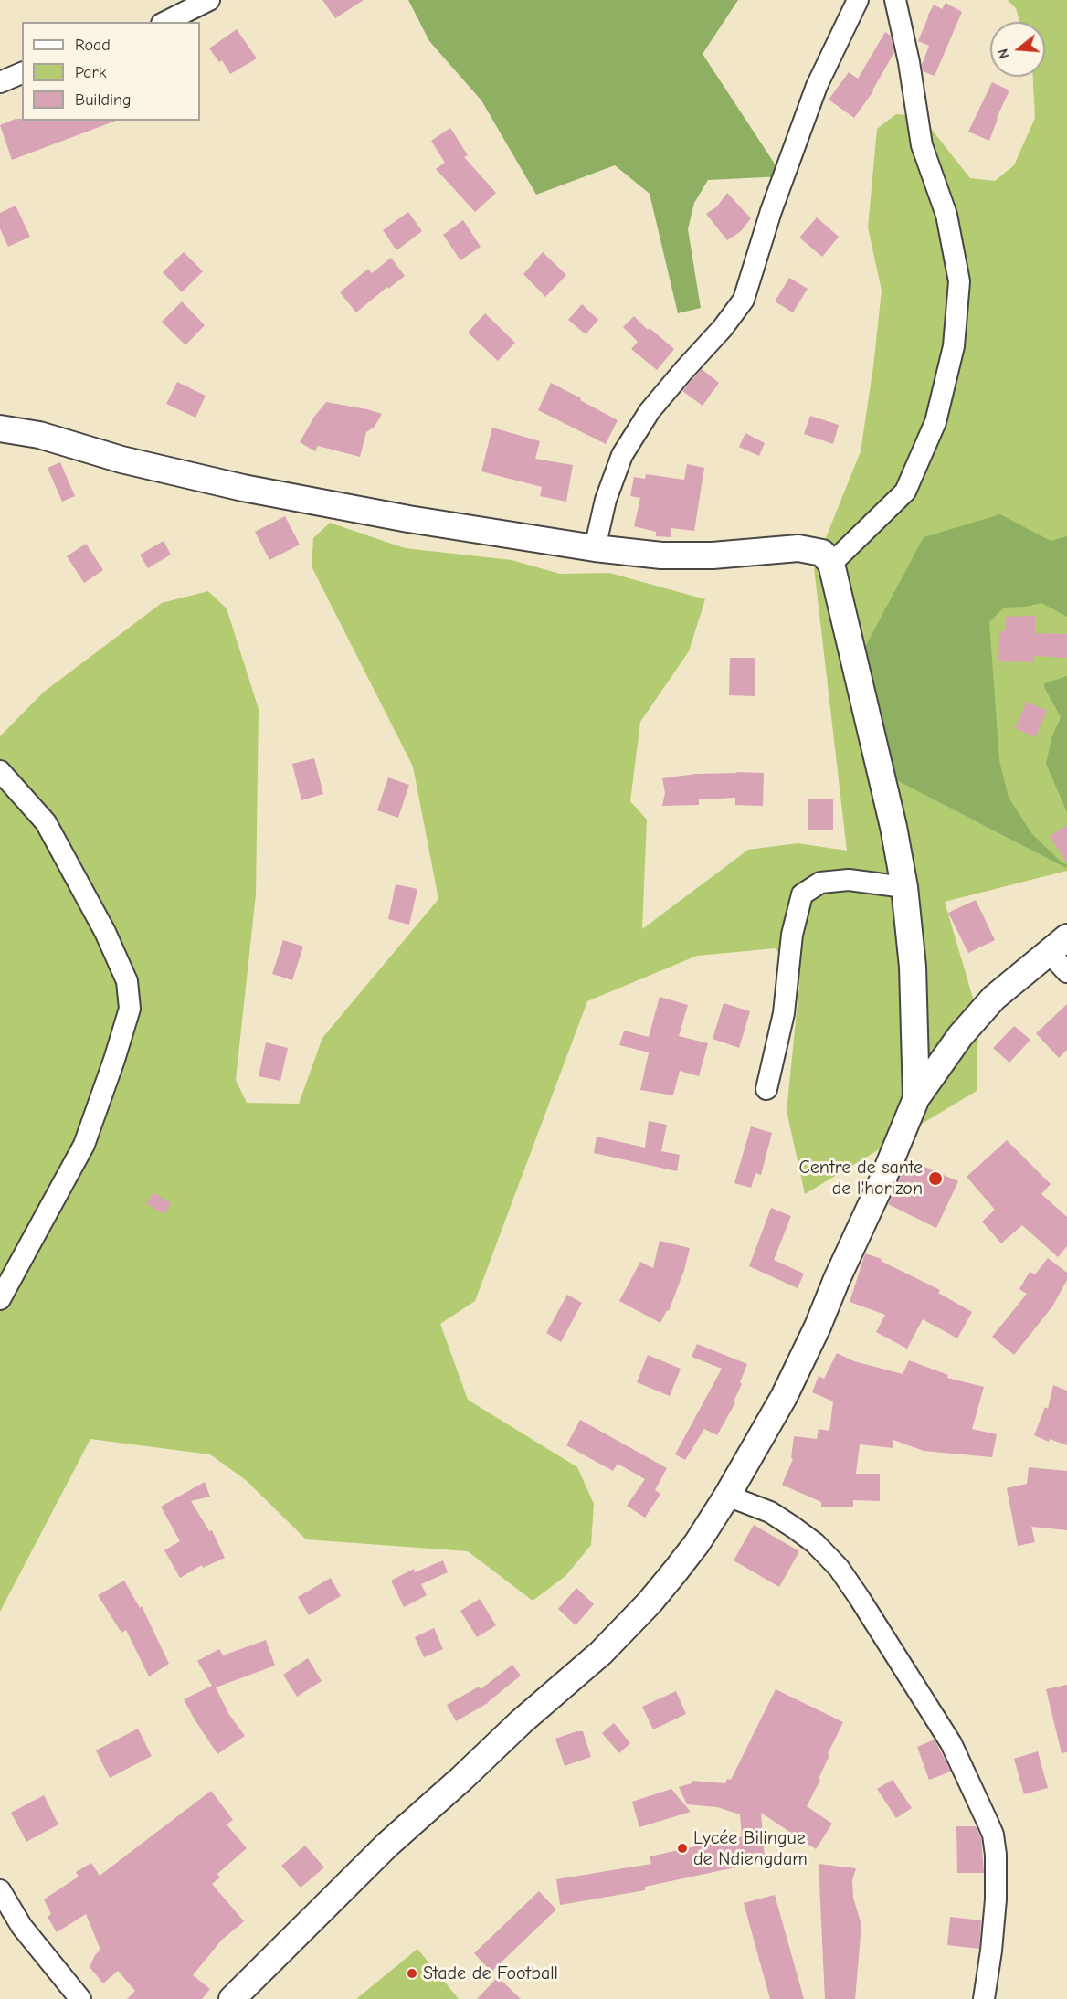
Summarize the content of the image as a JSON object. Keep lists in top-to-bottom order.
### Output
{
  "places": ["Centre de sante de l'horizon", "Lycée Bilingue de Ndiengdam", "Stade de Football"],
  "legend": ["Road", "Park", "Building"],
  "north": "left"
}
